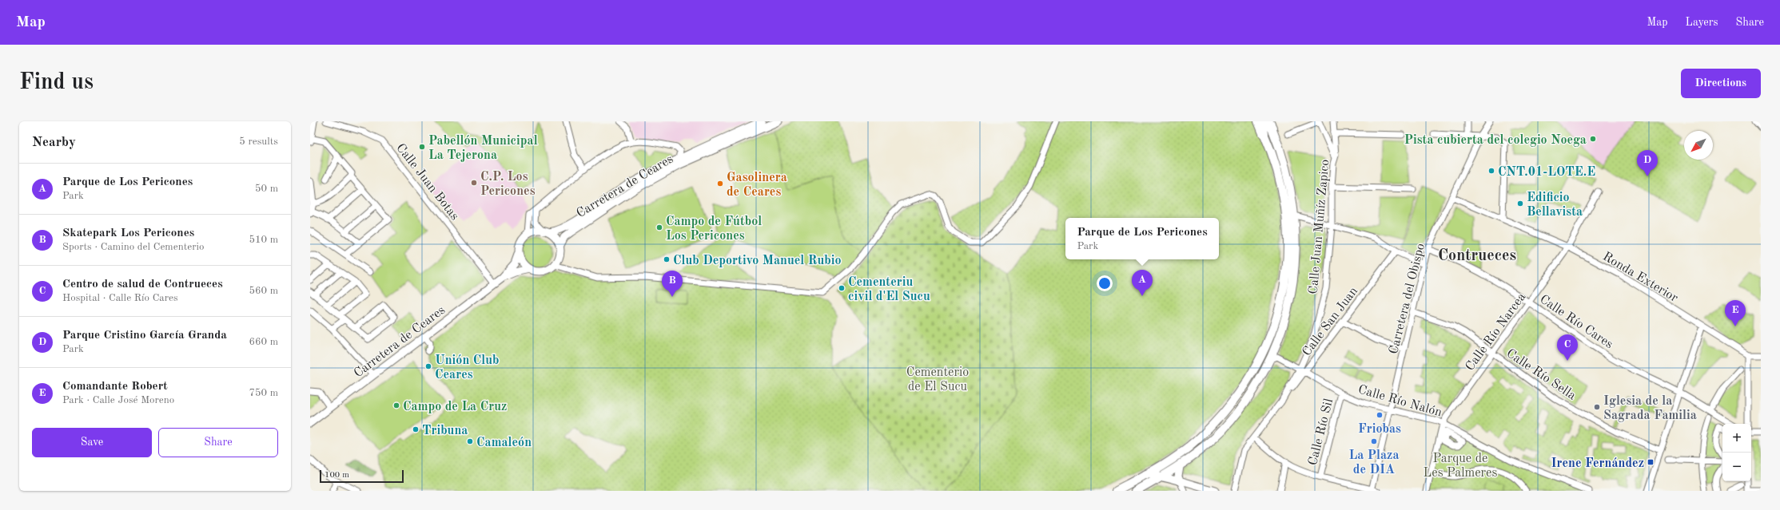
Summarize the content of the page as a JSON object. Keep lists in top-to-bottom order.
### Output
{
  "streets": {
    "main road": ["Carretera de Ceares"],
    "street": [
      "Calle Juan Botas",
      "Calle Juan Muñíz Zapico",
      "Ronda Exterior",
      "Carretera del Obispo",
      "Calle San Juan",
      "Calle Río Cares",
      "Calle Río Narcea",
      "Calle Río Sella",
      "Calle Río Nalón",
      "Calle Río Sil"
    ]
  },
  "crossings": [
    ["Calle Juan Botas", "Carretera de Ceares"],
    ["Calle Juan Muñíz Zapico", "Calle San Juan"],
    ["Calle Juan Muñíz Zapico", "Calle Río Nalón"],
    ["Ronda Exterior", "Carretera del Obispo"],
    ["Ronda Exterior", "Calle Río Narcea"],
    ["Carretera del Obispo", "Calle Río Cares"],
    ["Carretera del Obispo", "Calle Río Sella"],
    ["Carretera del Obispo", "Calle Río Nalón"],
    ["Calle San Juan", "Calle Río Nalón"],
    ["Calle Río Cares", "Calle Río Narcea"],
    ["Calle Río Narcea", "Calle Río Sella"],
    ["Calle Río Narcea", "Calle Río Nalón"],
    ["Calle Río Nalón", "Calle Río Sil"]
  ],
  "districts": ["Contrueces"],
  "parks": ["Cementerio de El Sucu", "Parque de Les Palmeres"],
  "places": {
    "other": [
      "Pista cubierta del colegio Noega",
      "Pabellón Municipal La Tejerona",
      "CNT.01-LOTE.E",
      "C.P. Los Pericones",
      "Gasolinera de Ceares",
      "Edificio Bellavista",
      "Campo de Fútbol Los Pericones",
      "Club Deportivo Manuel Rubio",
      "Cementeriu civil d'El Sucu",
      "Unión Club Ceares",
      "Campo de La Cruz",
      "Iglesia de la Sagrada Familia",
      "Friobas",
      "Tribuna",
      "Camaleón",
      "La Plaza de DIA"
    ],
    "transit": ["Irene Fernández"]
  },
  "scale_bar": "100 m",
  "north": "bottom left",
  "page": {
    "header": "Map",
    "nav": ["Map", "Layers", "Share"],
    "buttons": [
      "Directions",
      ["Save", "Share"]
    ],
    "title": "Find us",
    "heading": ["Nearby", "5 results"],
    "pins": [
      "D",
      "A",
      "B",
      "E",
      "C"
    ],
    "list": [
      {
        "mark": "A",
        "name": "Parque de Los Pericones",
        "note": "Park",
        "value": "50 m"
      },
      {
        "mark": "B",
        "name": "Skatepark Los Pericones",
        "note": "Sports · Camino del Cementerio",
        "value": "510 m"
      },
      {
        "mark": "C",
        "name": "Centro de salud de Contrueces",
        "note": "Hospital · Calle Río Cares",
        "value": "560 m"
      },
      {
        "mark": "D",
        "name": "Parque Cristino García Granda",
        "note": "Park",
        "value": "660 m"
      },
      {
        "mark": "E",
        "name": "Comandante Robert",
        "note": "Park · Calle José Moreno",
        "value": "750 m"
      }
    ],
    "popup": ["Parque de Los Pericones", "Park"],
    "map_buttons": ["+", "−"],
    "scale": "100 m"
  }
}
